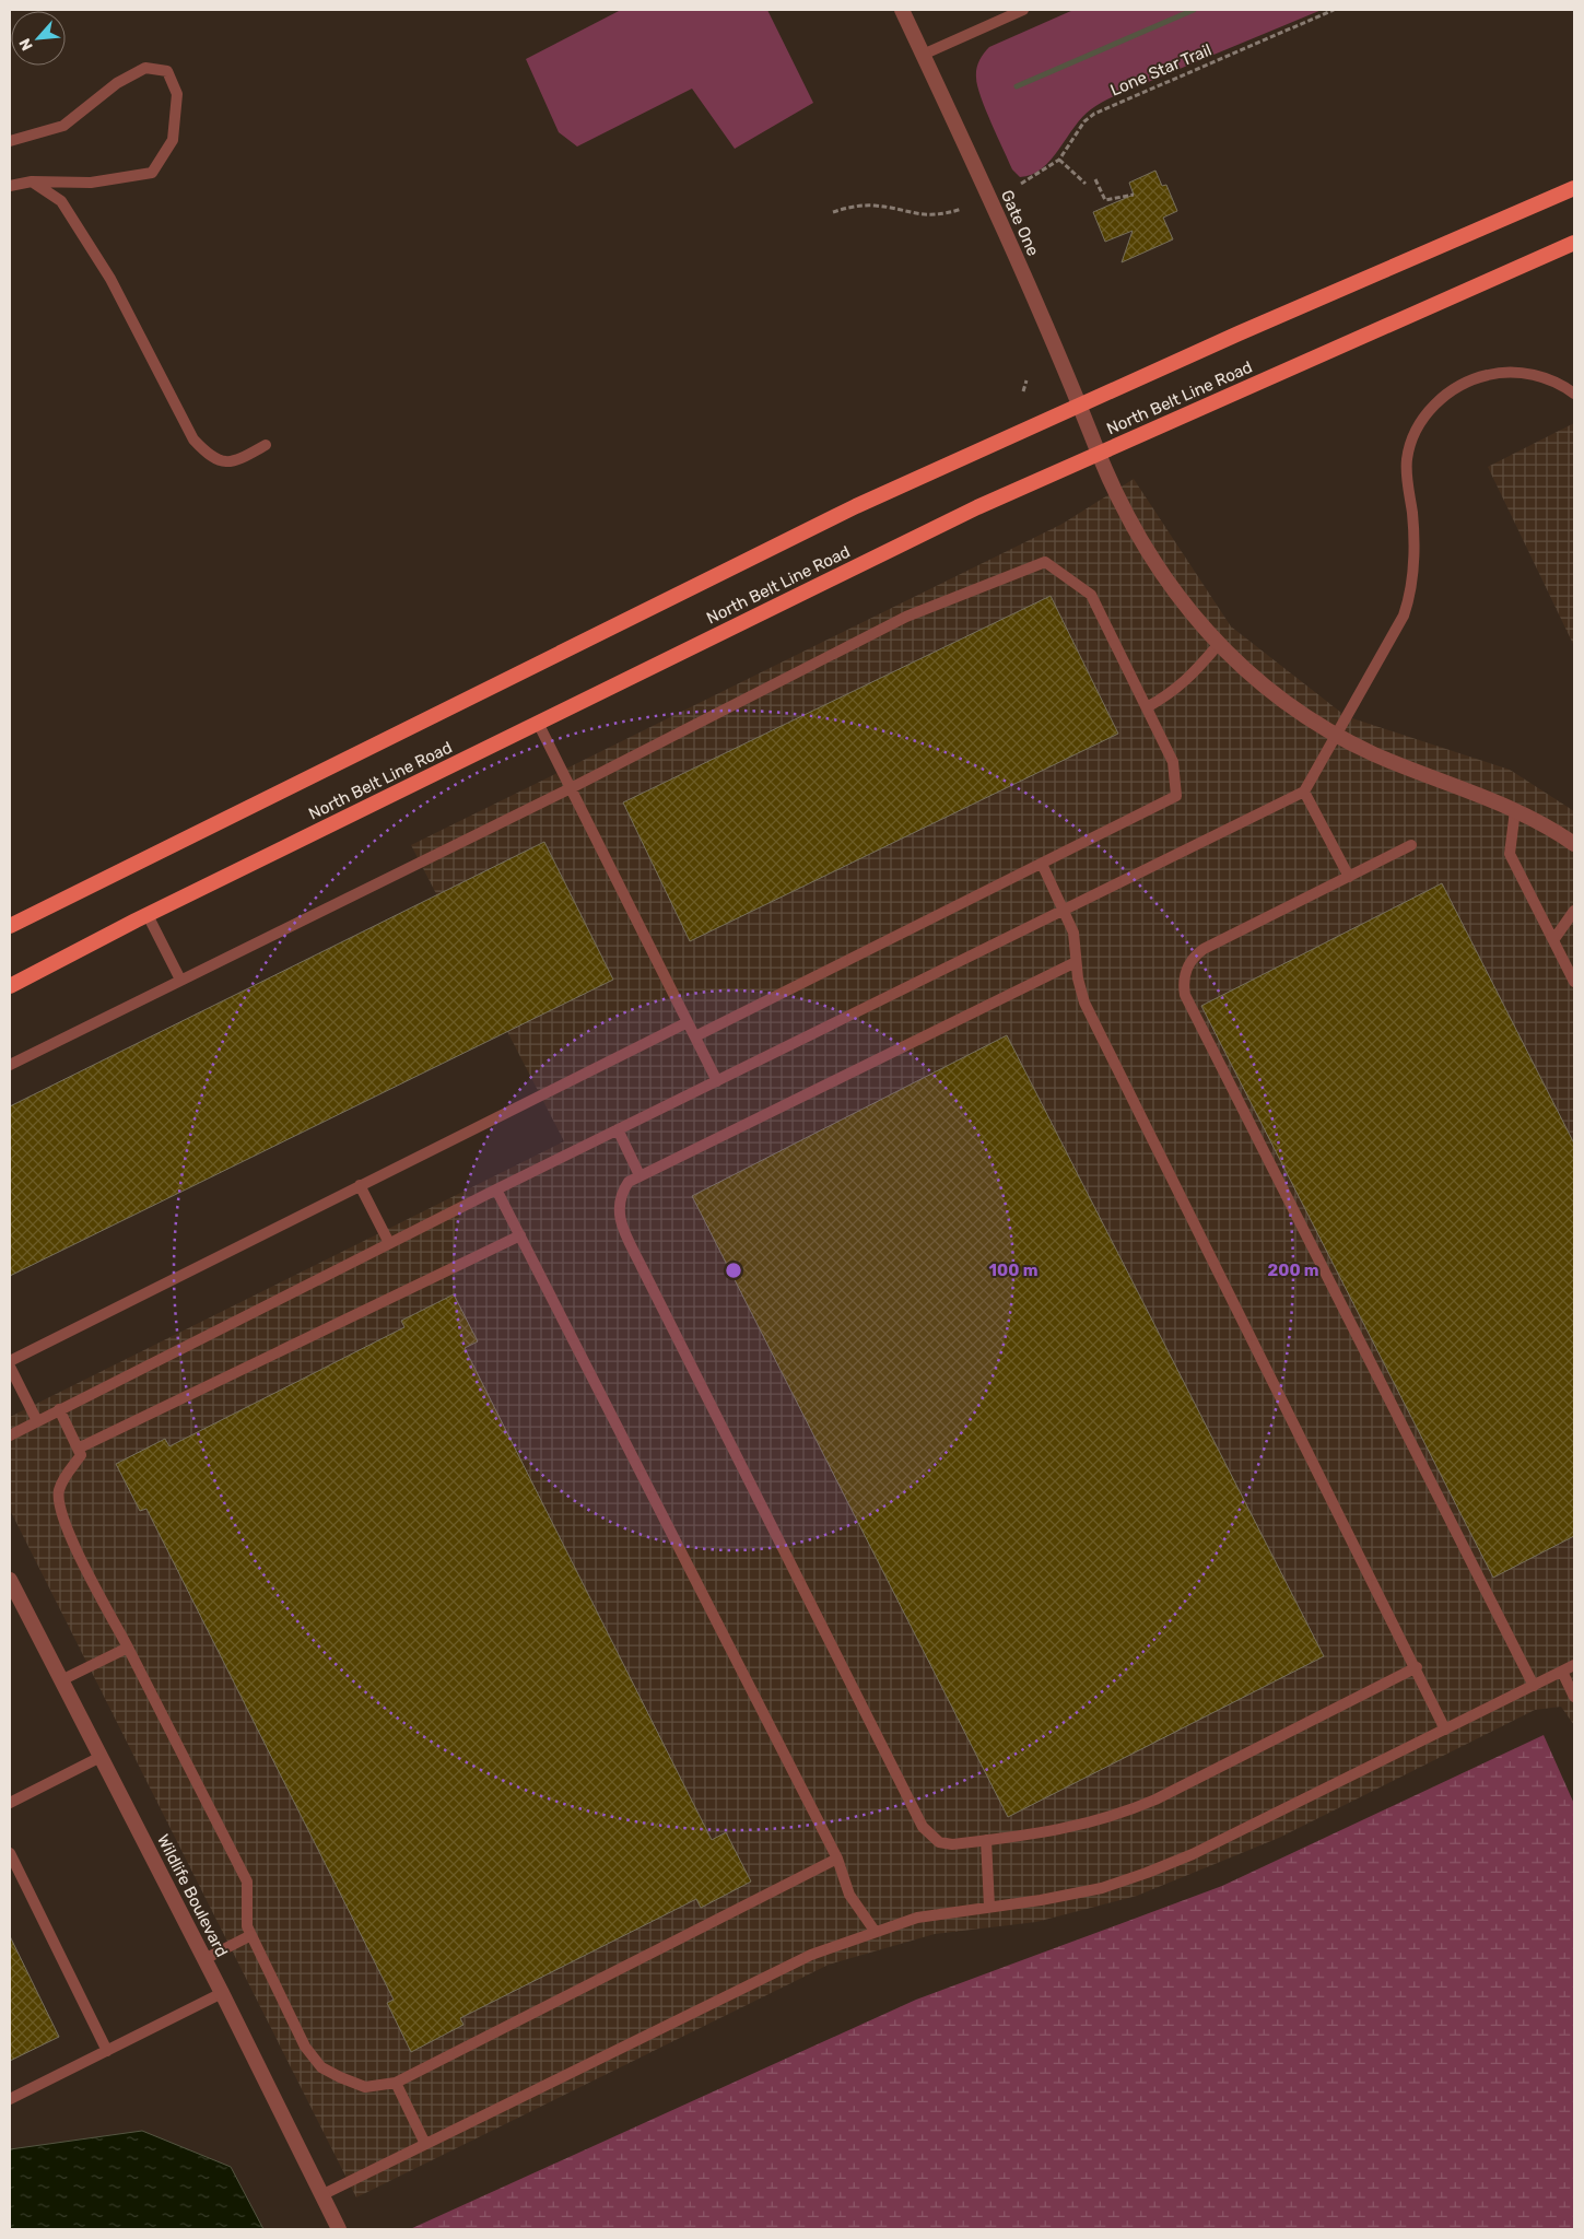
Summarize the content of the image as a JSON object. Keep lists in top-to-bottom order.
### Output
{
  "streets": {
    "main road": ["North Belt Line Road"],
    "street": ["Gate One", "Wildlife Boulevard"],
    "path": ["Lone Star Trail"]
  },
  "crossings": [
    ["Gate One", "North Belt Line Road"]
  ],
  "north": "bottom left",
  "rings": ["100 m", "200 m"]
}
